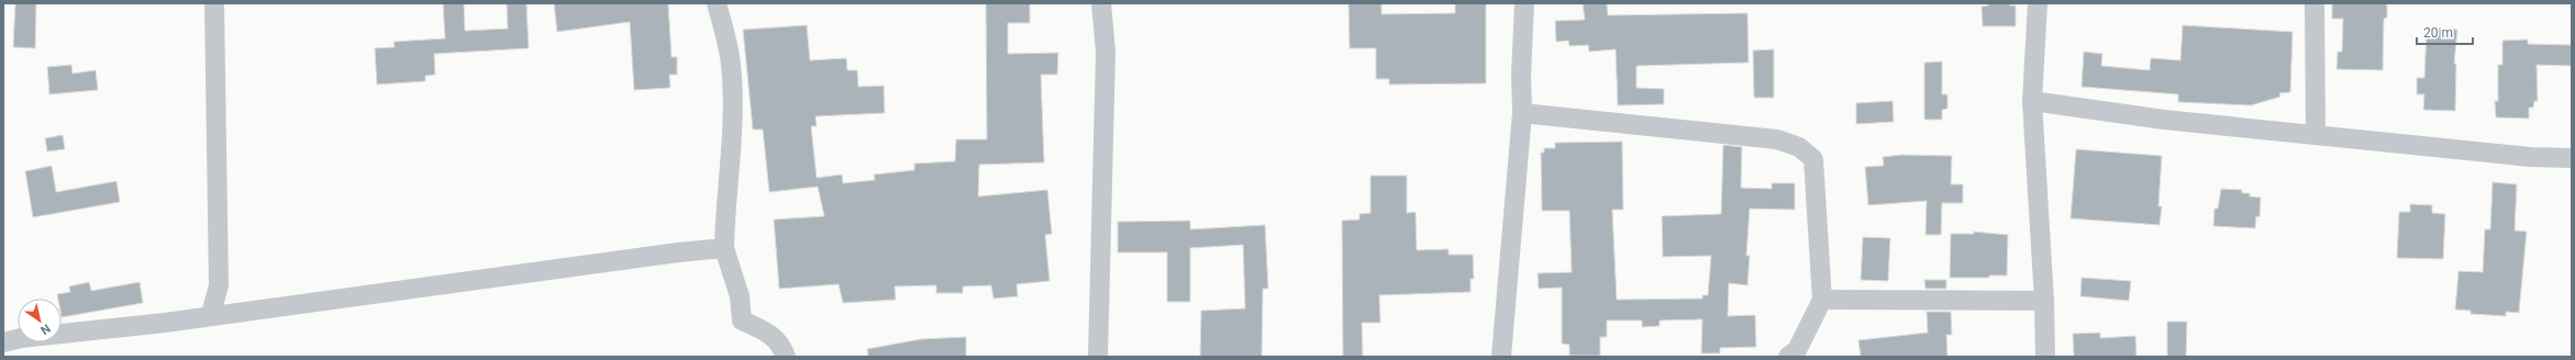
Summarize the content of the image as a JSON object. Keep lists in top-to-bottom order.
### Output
{
  "scale_bar": "20 m",
  "north": "bottom right"
}
